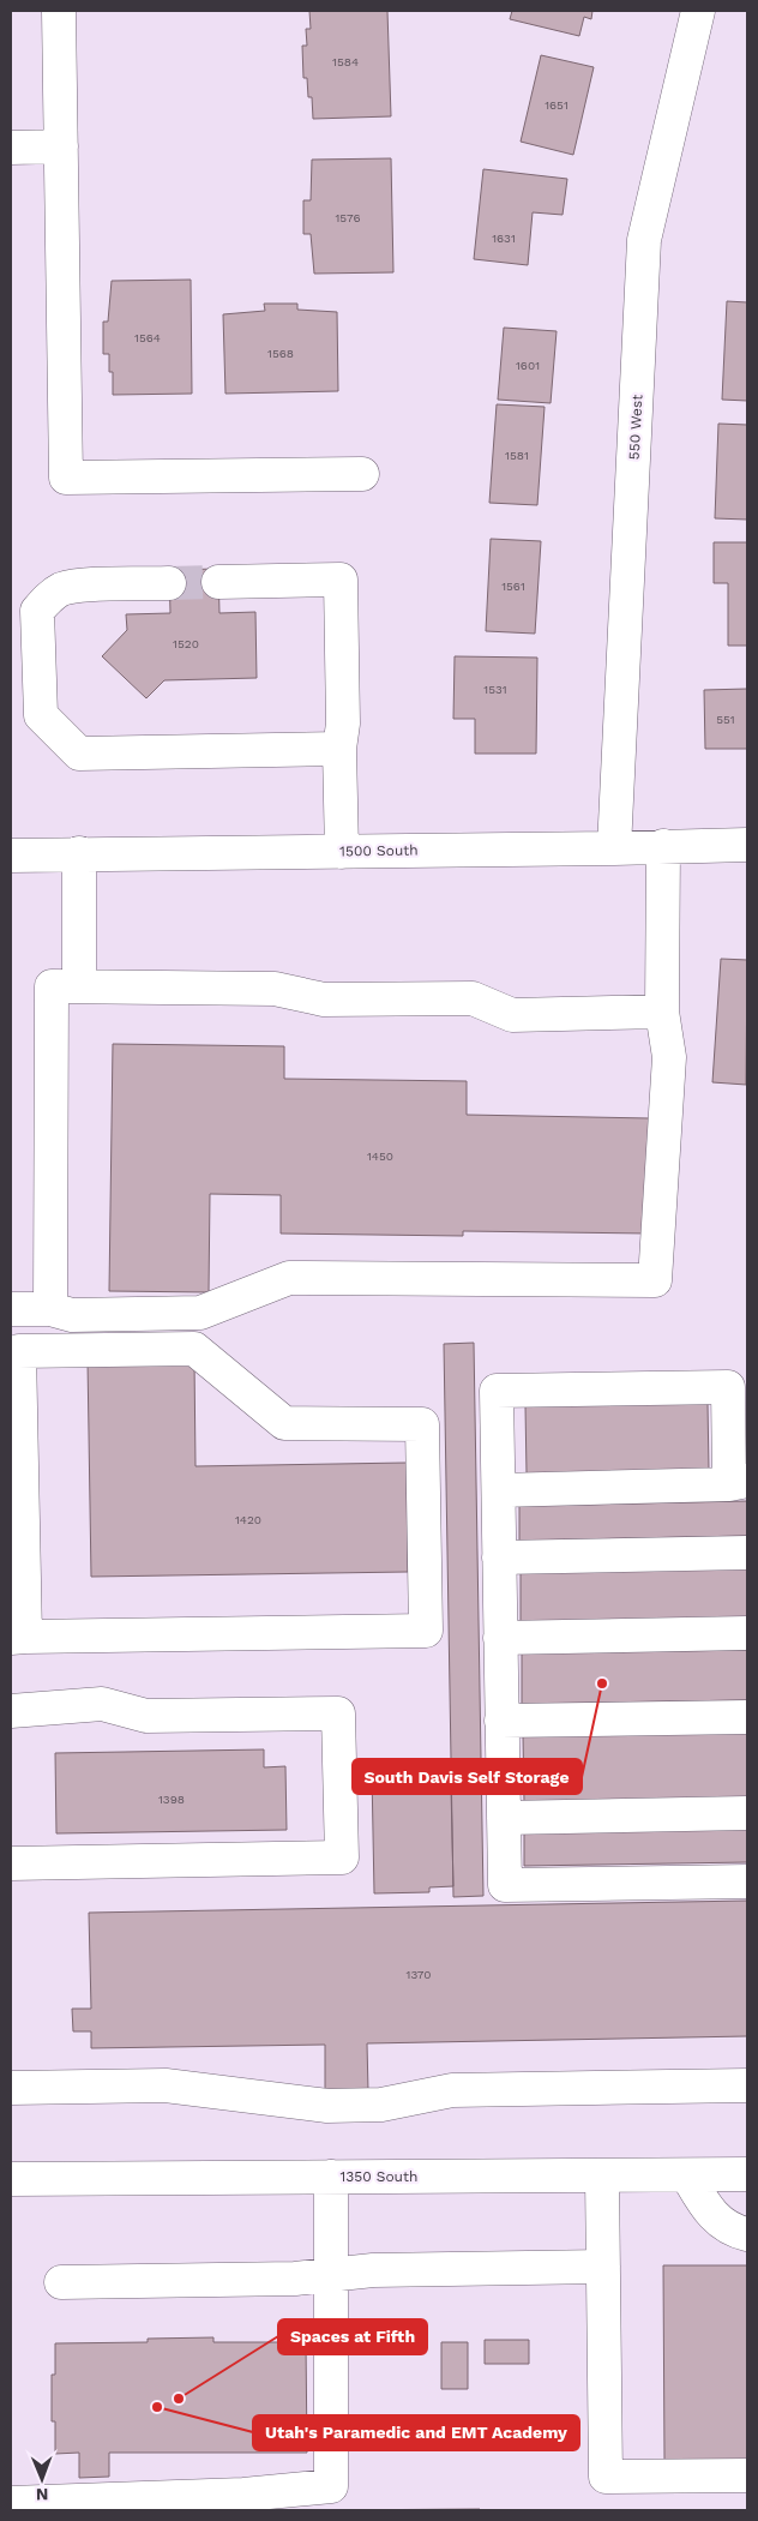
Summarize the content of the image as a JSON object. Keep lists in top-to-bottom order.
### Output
{
  "streets": {
    "street": ["550 West", "1500 South", "1350 South"]
  },
  "crossings": [
    ["550 West", "1500 South"]
  ],
  "places": ["South Davis Self Storage", "Spaces at Fifth", "Utah's Paramedic and EMT Academy"],
  "house_numbers": [
    "1584",
    "1651",
    "1576",
    "1631",
    "1564",
    "1568",
    "1601",
    "1581",
    "1561",
    "1520",
    "1531",
    "551",
    "1450",
    "1420",
    "1398",
    "1370"
  ],
  "north": "bottom"
}
